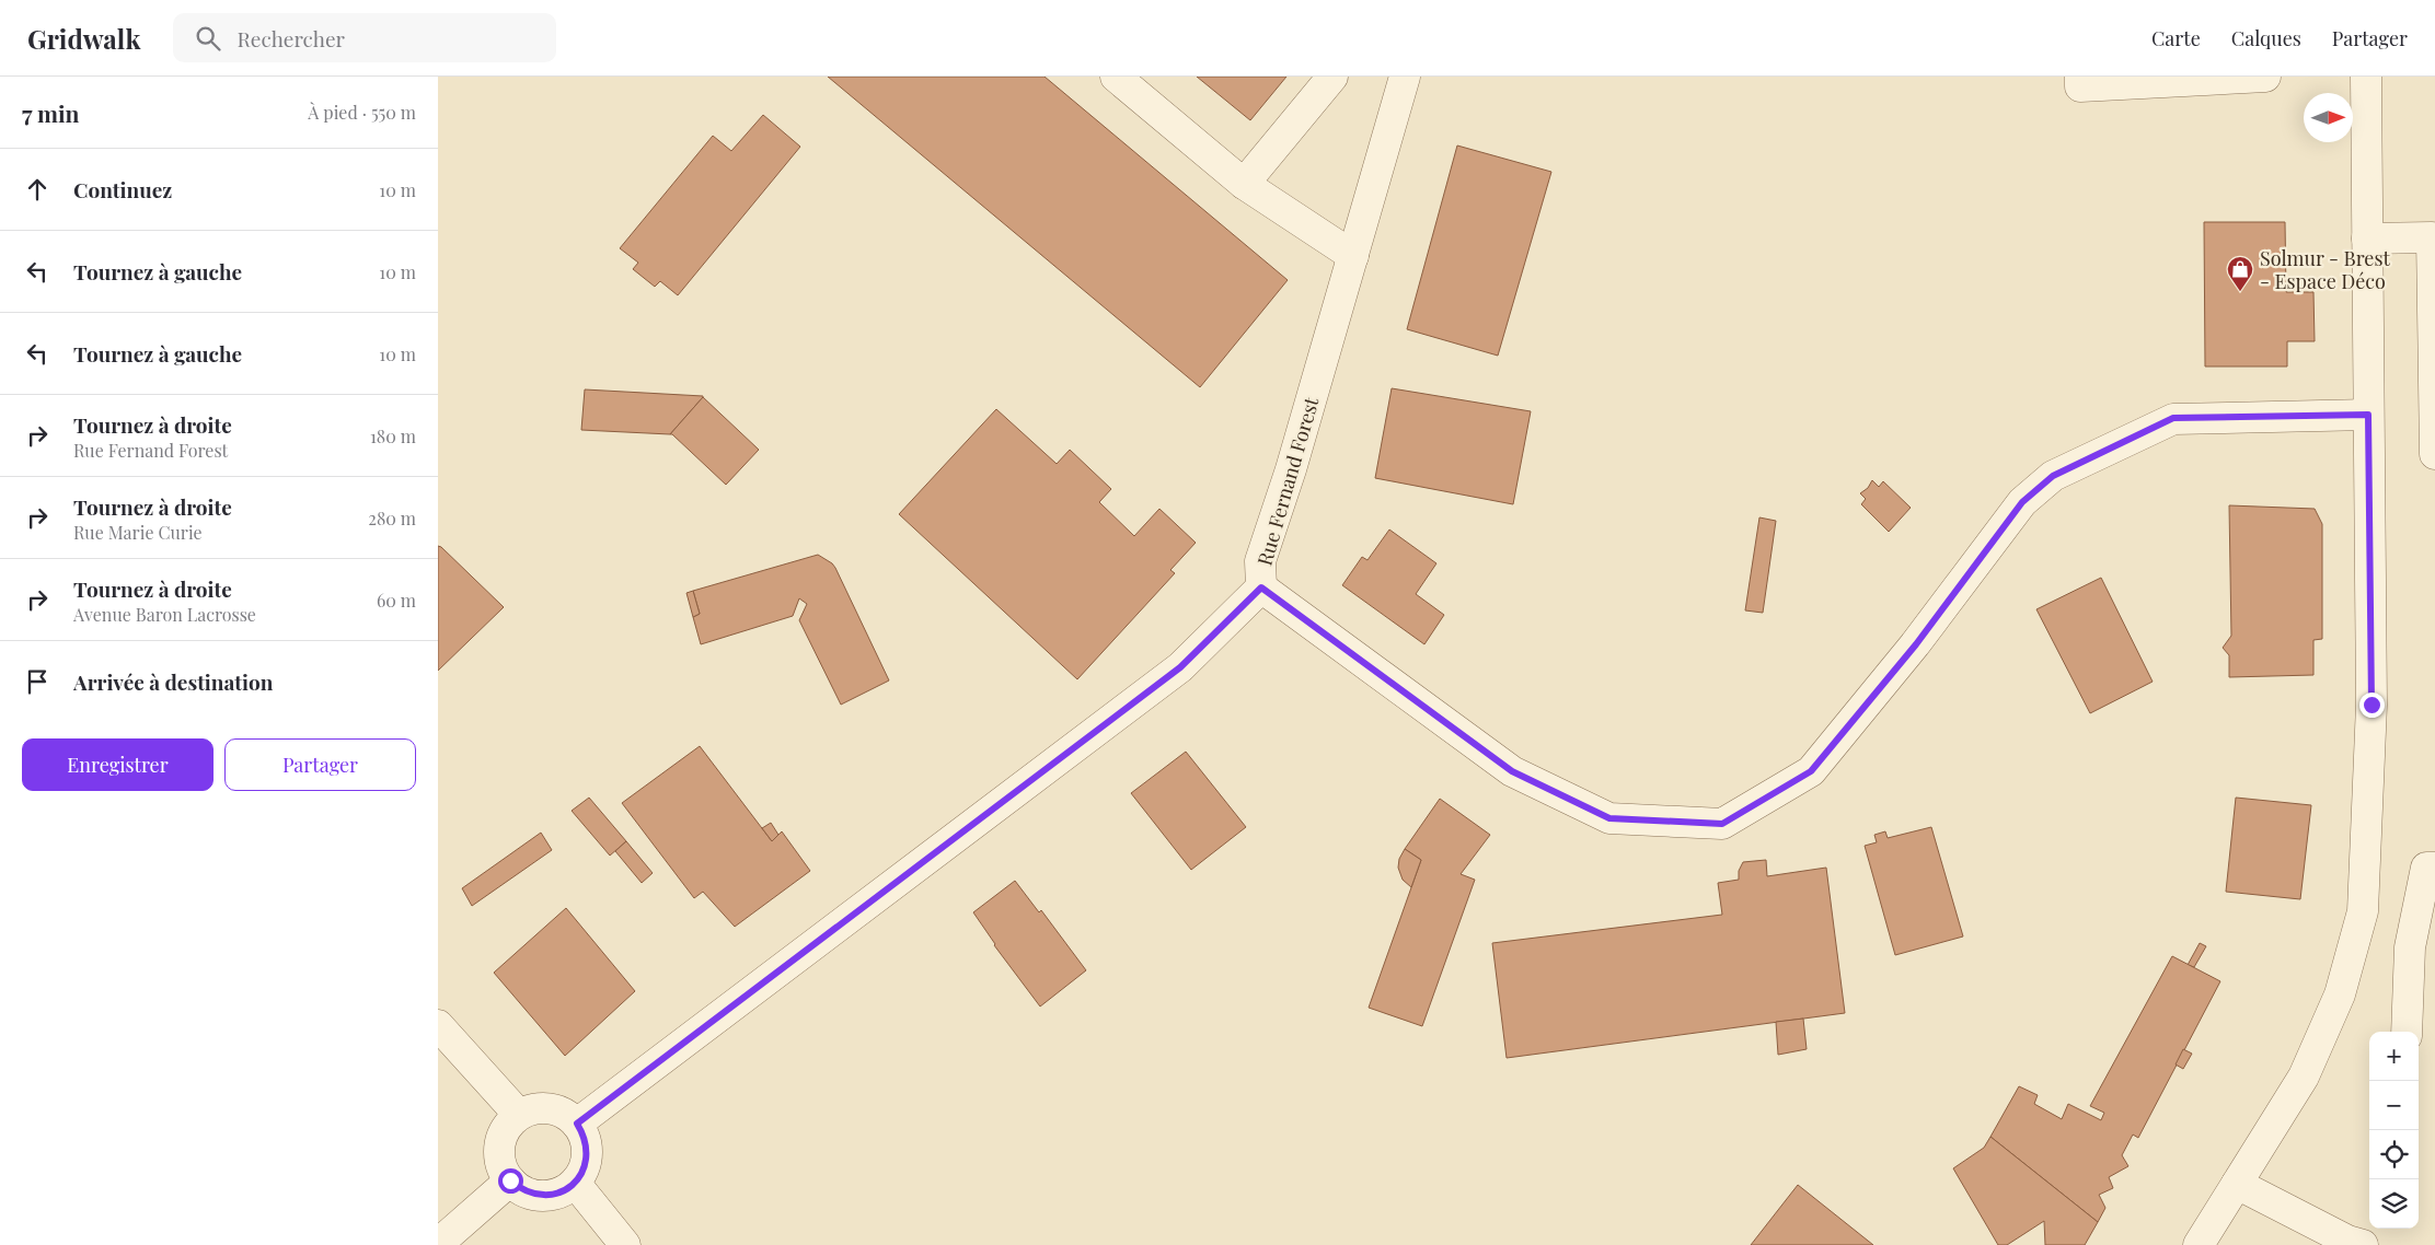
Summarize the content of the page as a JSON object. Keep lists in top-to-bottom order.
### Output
{
  "streets": {
    "street": ["Rue Fernand Forest"]
  },
  "places": {
    "shop": ["Solmur - Brest - Espace Déco"]
  },
  "north": "right",
  "page": {
    "header": "Gridwalk",
    "search": "Rechercher",
    "nav": ["Carte", "Calques", "Partager"],
    "heading": ["7 min", "À pied · 550 m"],
    "list": [
      ["Continuez", "10 m"],
      ["Tournez à gauche", "10 m"],
      ["Tournez à gauche", "10 m"],
      ["Tournez à droite", "Rue Fernand Forest", "180 m"],
      ["Tournez à droite", "Rue Marie Curie", "280 m"],
      ["Tournez à droite", "Avenue Baron Lacrosse", "60 m"],
      "Arrivée à destination"
    ],
    "buttons": ["Enregistrer", "Partager"],
    "map_buttons": ["+", "−"]
  }
}
